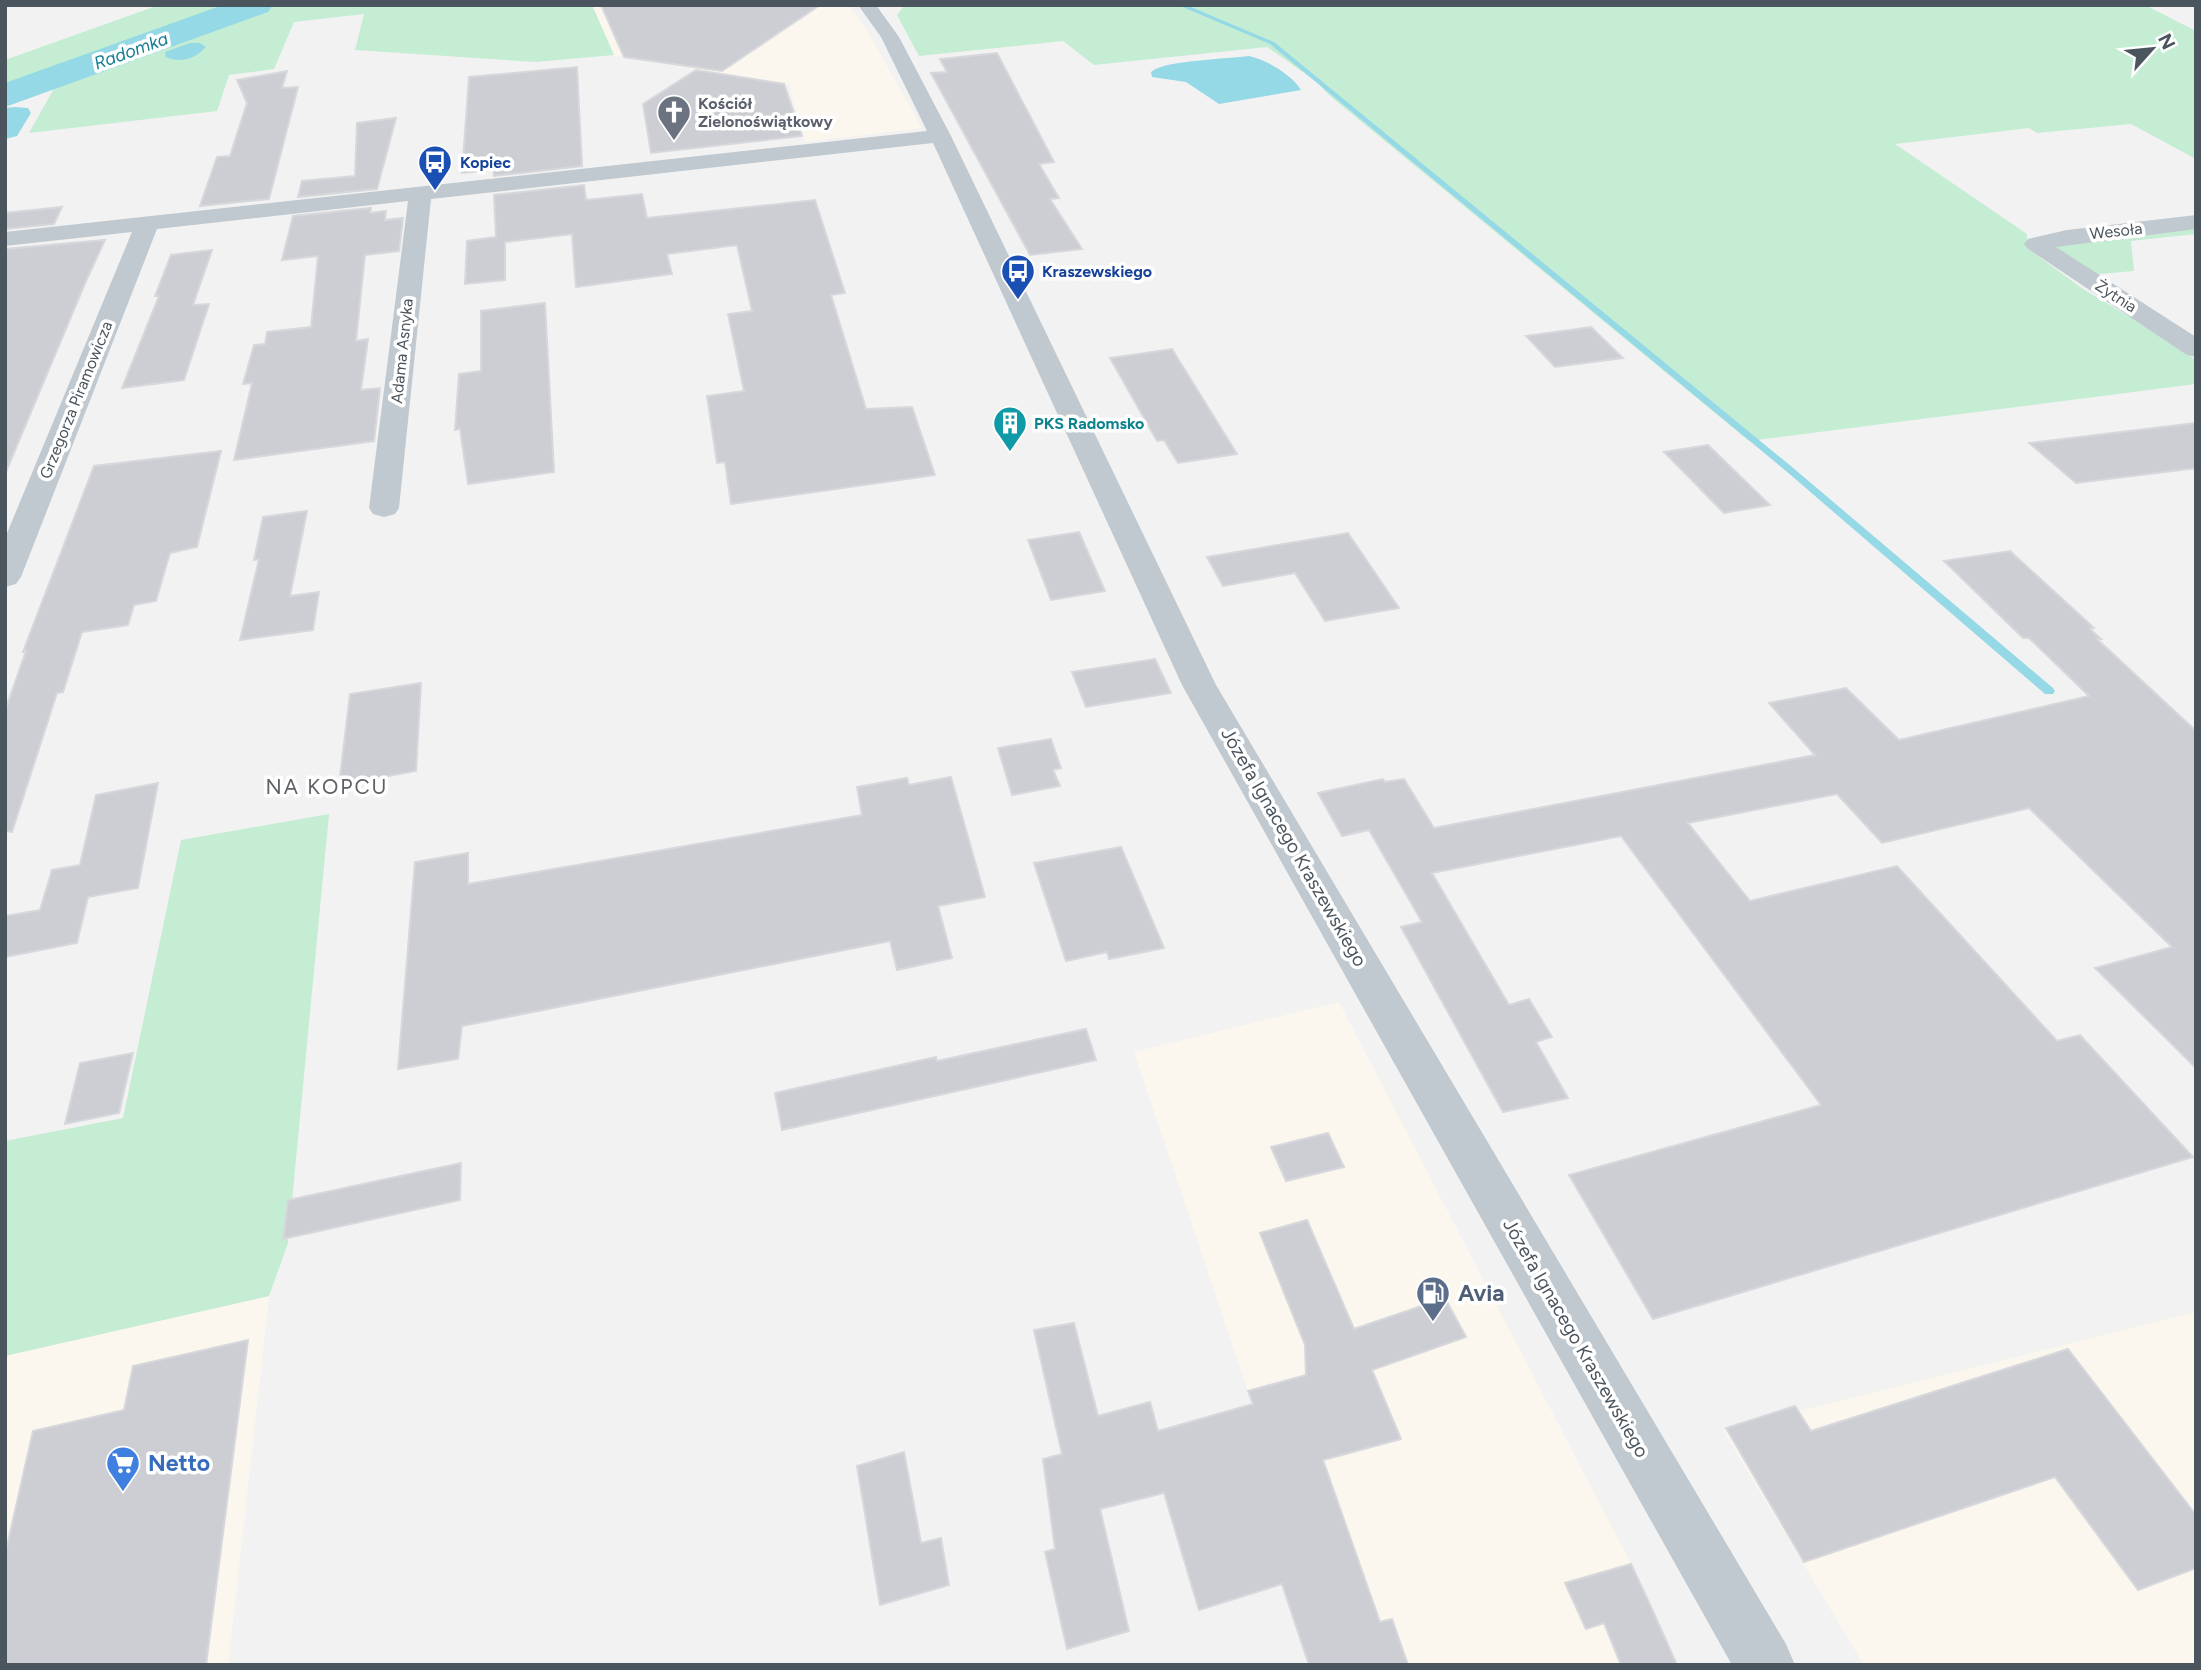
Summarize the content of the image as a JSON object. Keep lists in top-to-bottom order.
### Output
{
  "streets": {
    "street": [
      "Wesoła",
      "Żytnia",
      "Adama Asnyka",
      "Grzegorza Piramowicza",
      "Józefa Ignacego Kraszewskiego"
    ]
  },
  "crossings": [
    ["Wesoła", "Żytnia"]
  ],
  "districts": ["NA KOPCU"],
  "water": ["Radomka"],
  "places": {
    "church": ["Kościół Zielonoświątkowy"],
    "bus stop": ["Kopiec", "Kraszewskiego"],
    "building": ["PKS Radomsko"],
    "fuel station": ["Avia"],
    "supermarket": ["Netto"]
  },
  "north": "top right"
}
